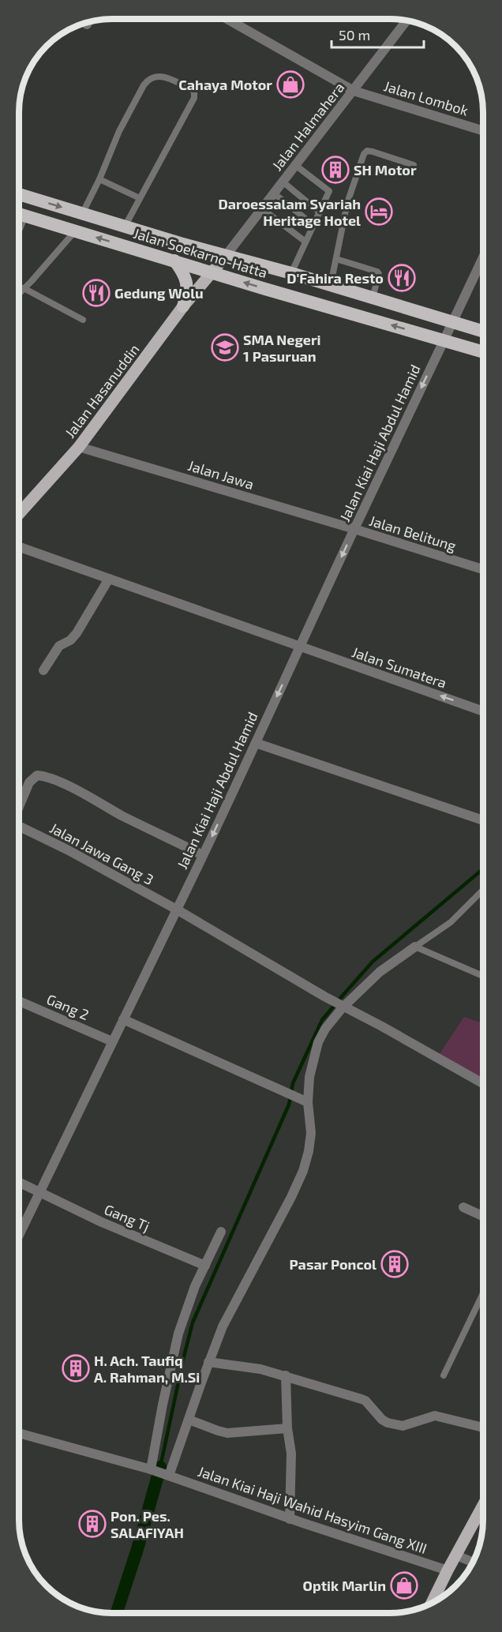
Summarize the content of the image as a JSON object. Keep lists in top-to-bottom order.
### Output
{
  "streets": {
    "highway": ["Jalan Soekarno-Hatta"],
    "main road": ["Jalan Hasanuddin"],
    "street": [
      "Jalan Lombok",
      "Jalan Halmahera",
      "Jalan Kiai Haji Abdul Hamid",
      "Jalan Jawa",
      "Jalan Belitung",
      "Jalan Sumatera",
      "Jalan Jawa Gang 3",
      "Gang 2",
      "Gang Tj",
      "Jalan Kiai Haji Wahid Hasyim Gang XIII"
    ]
  },
  "crossings": [
    ["Jalan Lombok", "Jalan Halmahera"],
    ["Jalan Halmahera", "Jalan Soekarno-Hatta"],
    ["Jalan Halmahera", "Jalan Hasanuddin"],
    ["Jalan Soekarno-Hatta", "Jalan Hasanuddin"],
    ["Jalan Soekarno-Hatta", "Jalan Kiai Haji Abdul Hamid"],
    ["Jalan Hasanuddin", "Jalan Jawa"],
    ["Jalan Kiai Haji Abdul Hamid", "Jalan Jawa"],
    ["Jalan Kiai Haji Abdul Hamid", "Jalan Belitung"],
    ["Jalan Kiai Haji Abdul Hamid", "Jalan Sumatera"],
    ["Jalan Kiai Haji Abdul Hamid", "Jalan Jawa Gang 3"],
    ["Jalan Kiai Haji Abdul Hamid", "Gang 2"],
    ["Jalan Kiai Haji Abdul Hamid", "Gang Tj"],
    ["Jalan Jawa", "Jalan Belitung"]
  ],
  "one_way": ["Jalan Kiai Haji Abdul Hamid", "Jalan Sumatera"],
  "places": {
    "shop": ["Cahaya Motor", "Optik Marlin"],
    "building": [
      "SH Motor",
      "Pasar Poncol",
      "H. Ach. Taufiq A. Rahman, M.Si",
      "Pon. Pes. SALAFIYAH"
    ],
    "hotel": ["Daroessalam Syariah Heritage Hotel"],
    "restaurant": ["D'Fahira Resto", "Gedung Wolu"],
    "school or university": ["SMA Negeri 1 Pasuruan"]
  },
  "scale_bar": "50 m"
}
